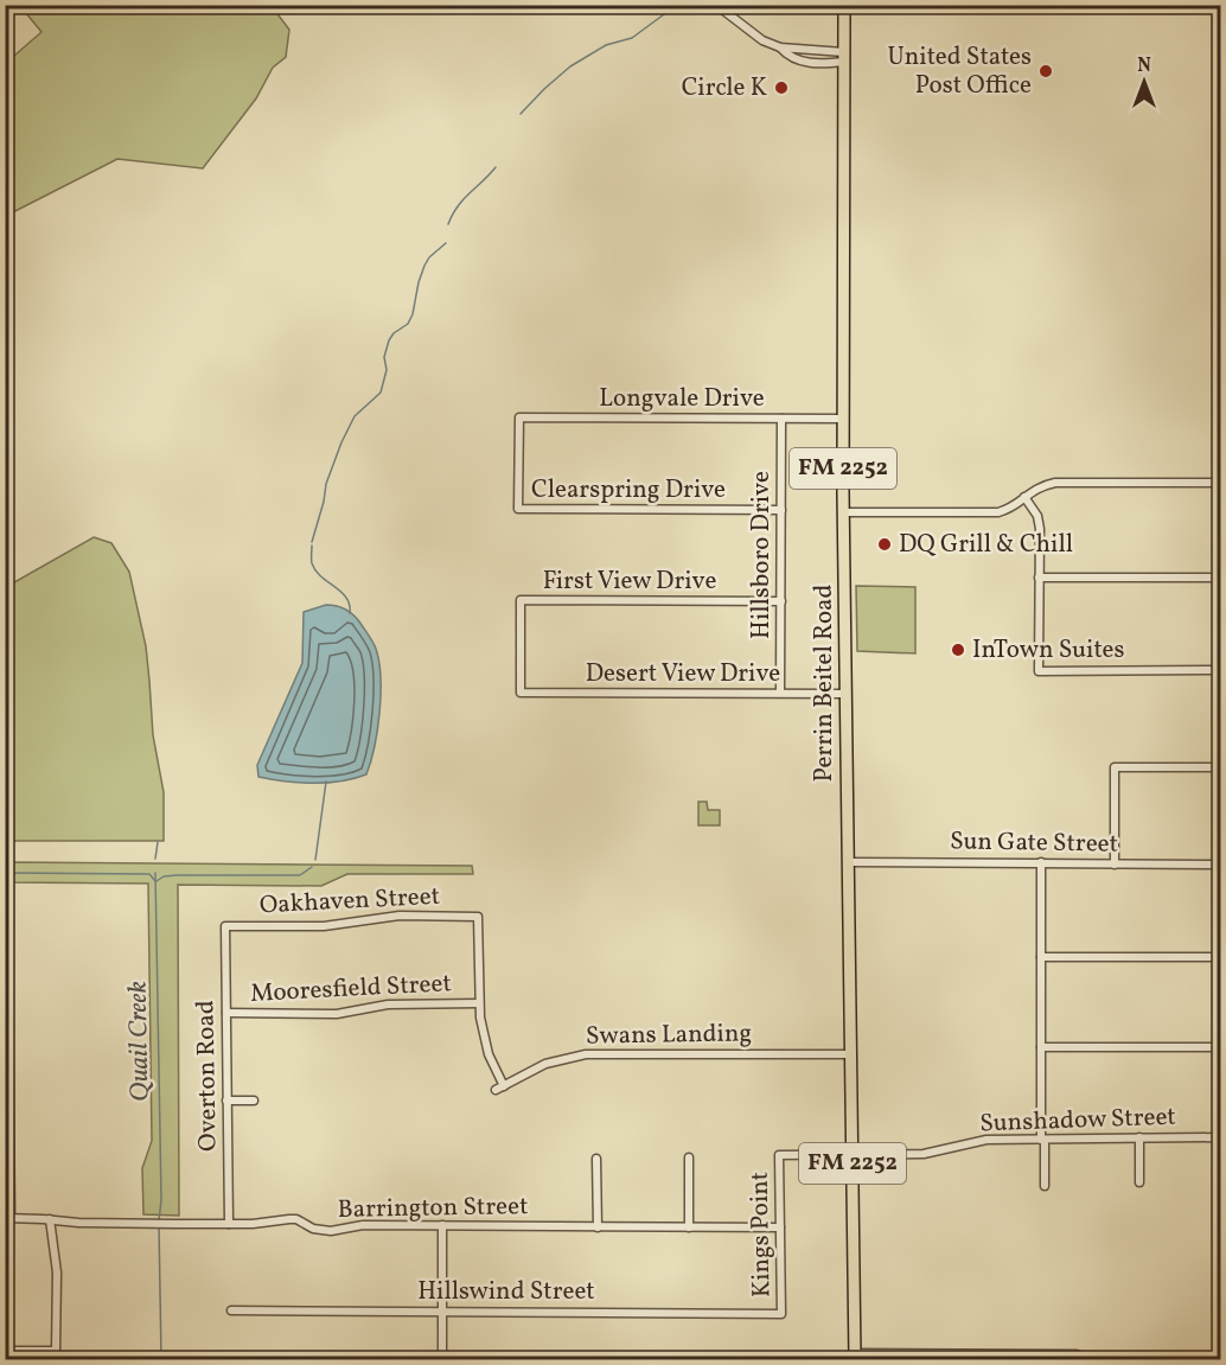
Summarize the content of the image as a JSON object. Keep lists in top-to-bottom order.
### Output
{
  "streets": {
    "main road": ["FM 2252", "Perrin Beitel Road"],
    "street": [
      "Longvale Drive",
      "Clearspring Drive",
      "Hillsboro Drive",
      "First View Drive",
      "Desert View Drive",
      "Sun Gate Street",
      "Oakhaven Street",
      "Mooresfield Street",
      "Swans Landing",
      "Overton Road",
      "Sunshadow Street",
      "Barrington Street",
      "Kings Point",
      "Hillswind Street"
    ]
  },
  "crossings": [
    ["Longvale Drive", "Clearspring Drive"],
    ["Longvale Drive", "Hillsboro Drive"],
    ["Longvale Drive", "Perrin Beitel Road"],
    ["Clearspring Drive", "Hillsboro Drive"],
    ["Hillsboro Drive", "First View Drive"],
    ["Hillsboro Drive", "Desert View Drive"],
    ["First View Drive", "Desert View Drive"],
    ["Desert View Drive", "Perrin Beitel Road"],
    ["Perrin Beitel Road", "Sun Gate Street"],
    ["Perrin Beitel Road", "Swans Landing"],
    ["Perrin Beitel Road", "Sunshadow Street"],
    ["Oakhaven Street", "Mooresfield Street"],
    ["Oakhaven Street", "Overton Road"],
    ["Mooresfield Street", "Overton Road"],
    ["Overton Road", "Barrington Street"],
    ["Sunshadow Street", "Kings Point"],
    ["Barrington Street", "Kings Point"],
    ["Kings Point", "Hillswind Street"]
  ],
  "water": ["Quail Creek"],
  "places": [
    "United States Post Office",
    "Circle K",
    "DQ Grill & Chill",
    "InTown Suites"
  ],
  "north": "top"
}
